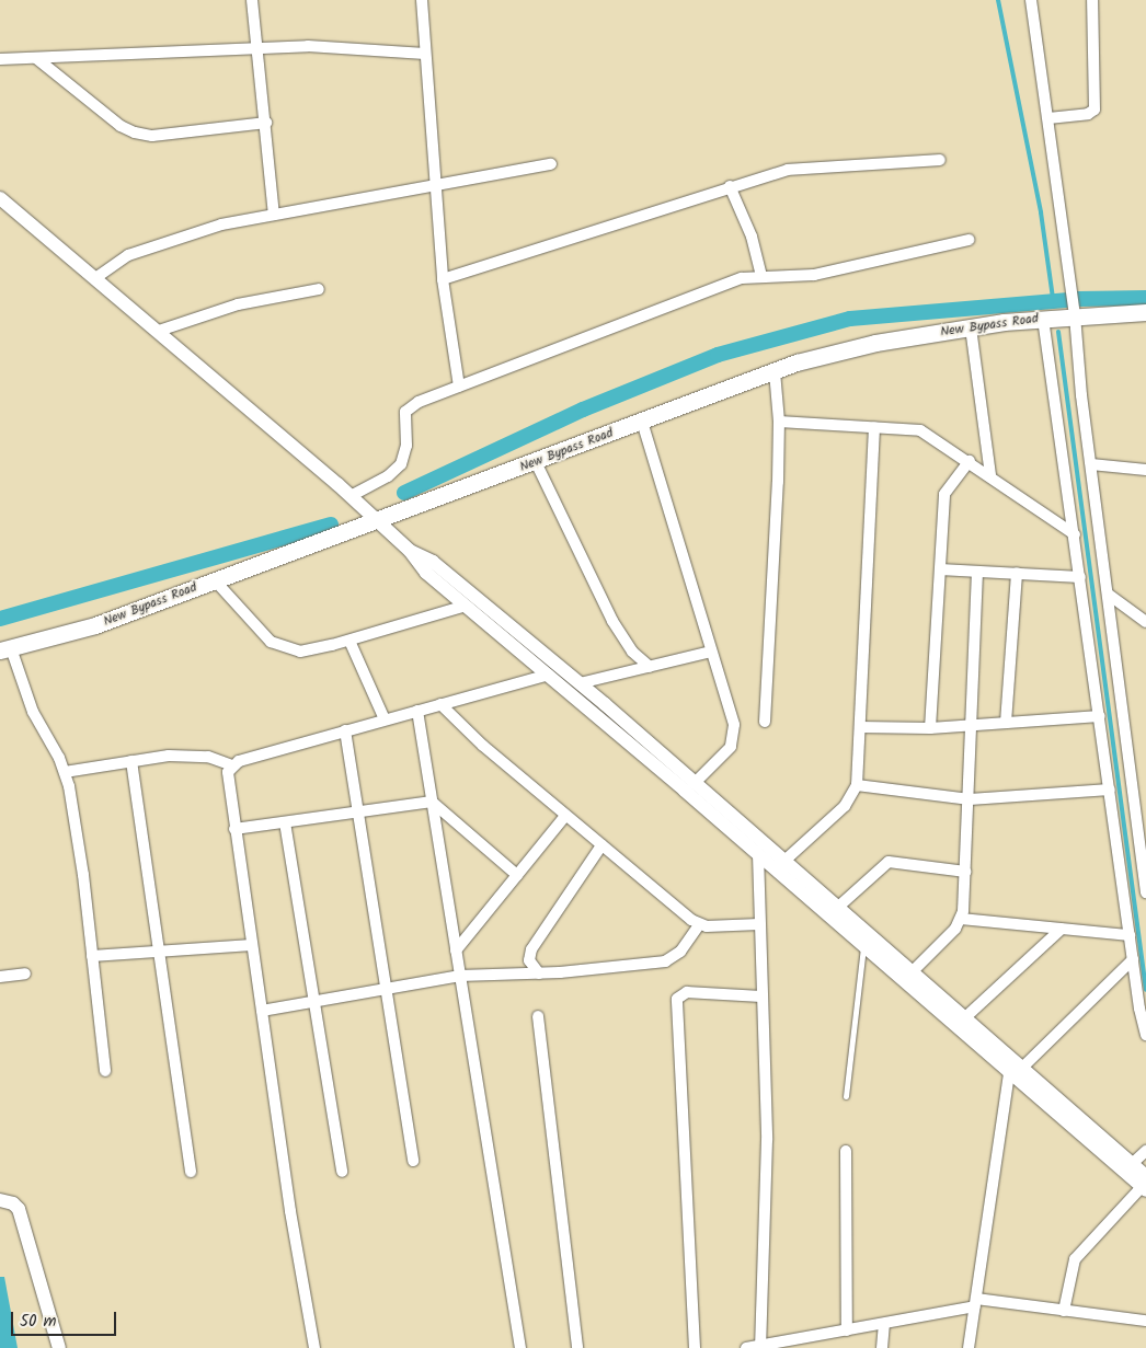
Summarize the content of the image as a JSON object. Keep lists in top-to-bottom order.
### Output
{
  "streets": {
    "main road": ["New Bypass Road"]
  },
  "scale_bar": "50 m"
}
